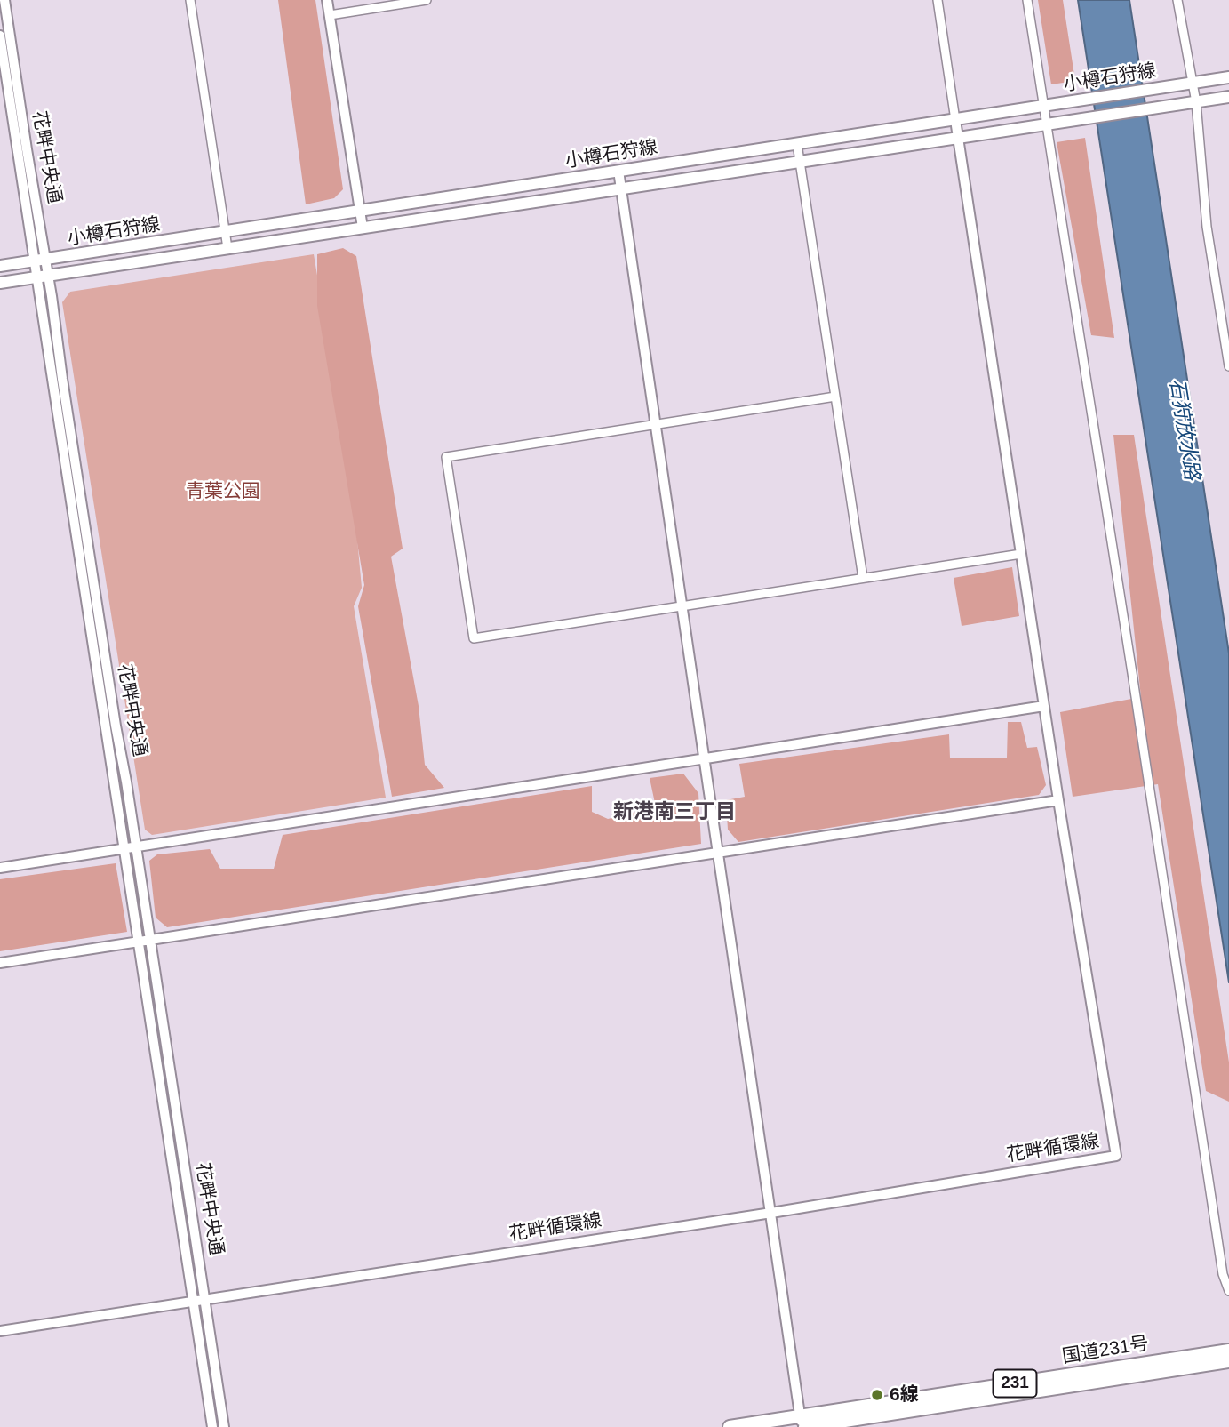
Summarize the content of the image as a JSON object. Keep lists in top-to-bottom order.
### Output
{
  "streets": {
    "highway": ["国道231号", "231"],
    "main road": ["小樽石狩線"],
    "street": ["花畔中央通", "花畔循環線"]
  },
  "crossings": [
    ["小樽石狩線", "花畔中央通"],
    ["花畔中央通", "花畔循環線"]
  ],
  "districts": ["新港南三丁目"],
  "water": ["石狩放水路"],
  "parks": ["青葉公園"],
  "places": ["6線"]
}
